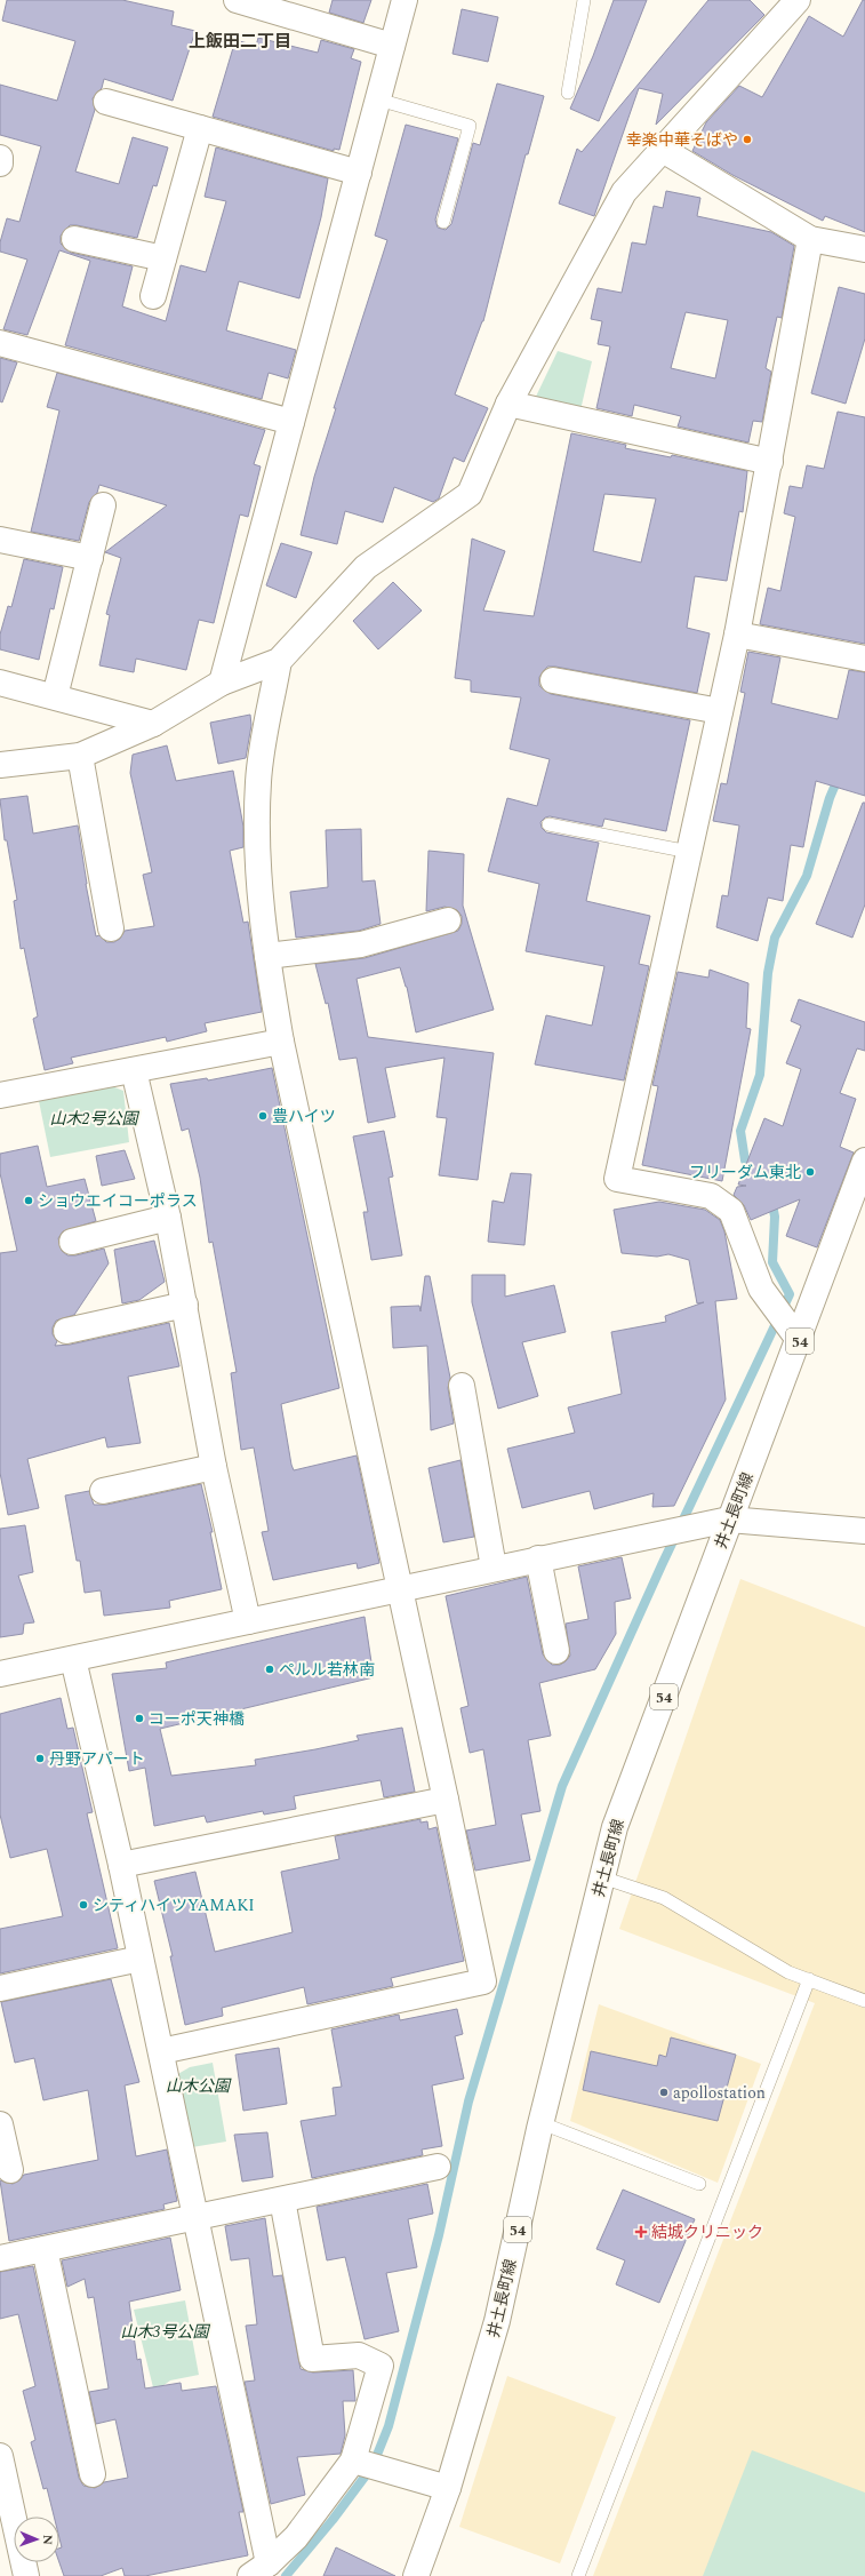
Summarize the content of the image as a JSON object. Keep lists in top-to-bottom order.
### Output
{
  "streets": {
    "street": ["54", "井土長町線"]
  },
  "districts": ["上飯田二丁目"],
  "parks": ["山木2号公園", "山木公園", "山木3号公園"],
  "places": {
    "other": [
      "幸楽中華そばや",
      "豊ハイツ",
      "フリーダム東北",
      "ショウエイコーポラス",
      "ペルル若林南",
      "コーポ天神橋",
      "丹野アパート",
      "シティハイツYAMAKI",
      "apollostation"
    ],
    "health": ["結城クリニック"]
  },
  "north": "right"
}
